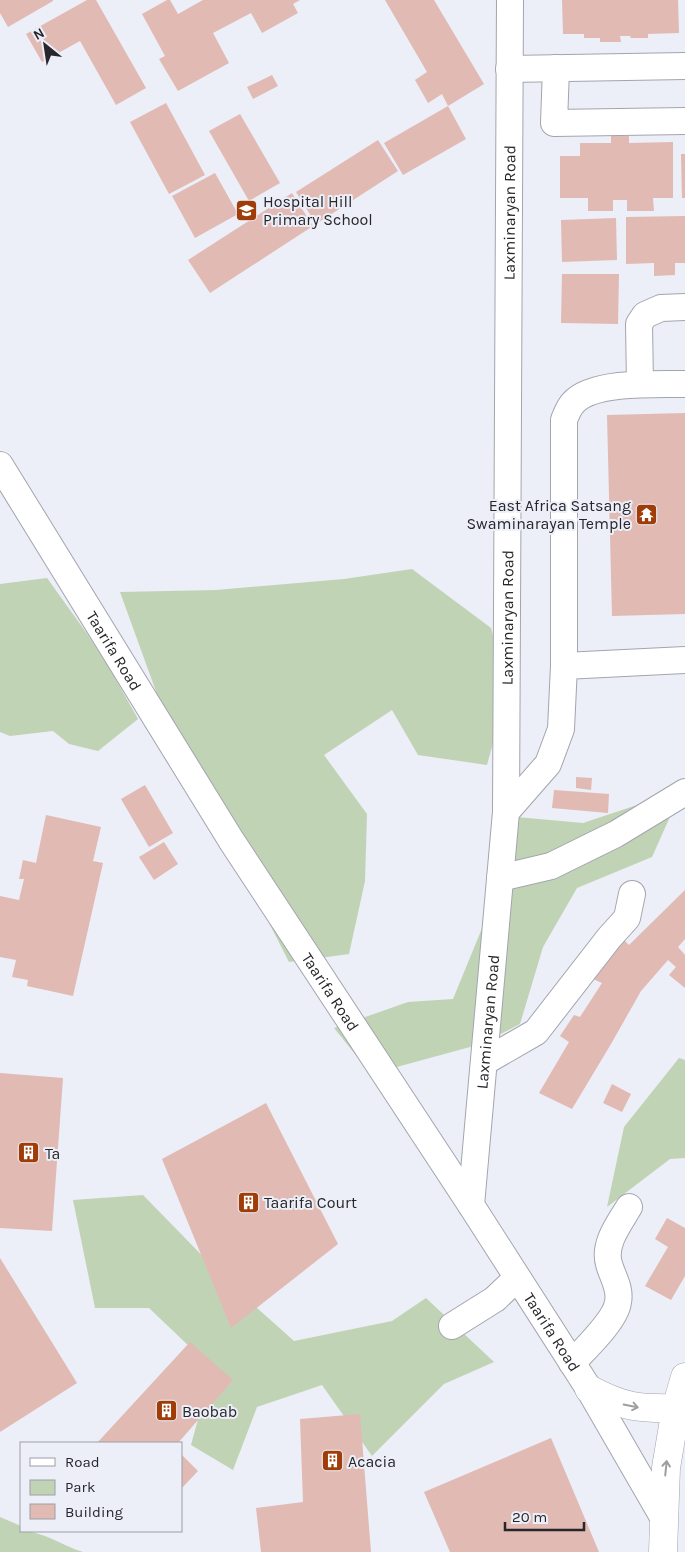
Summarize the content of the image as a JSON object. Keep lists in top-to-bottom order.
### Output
{
  "streets": {
    "street": ["Laxminaryan Road", "Taarifa Road"]
  },
  "crossings": [
    ["Laxminaryan Road", "Taarifa Road"]
  ],
  "places": {
    "school or university": ["Hospital Hill Primary School"],
    "temple": ["East Africa Satsang Swaminarayan Temple"],
    "building": [
      "Ta",
      "Taarifa Court",
      "Baobab",
      "Acacia"
    ]
  },
  "legend": ["Road", "Park", "Building"],
  "scale_bar": "20 m",
  "north": "top left"
}
